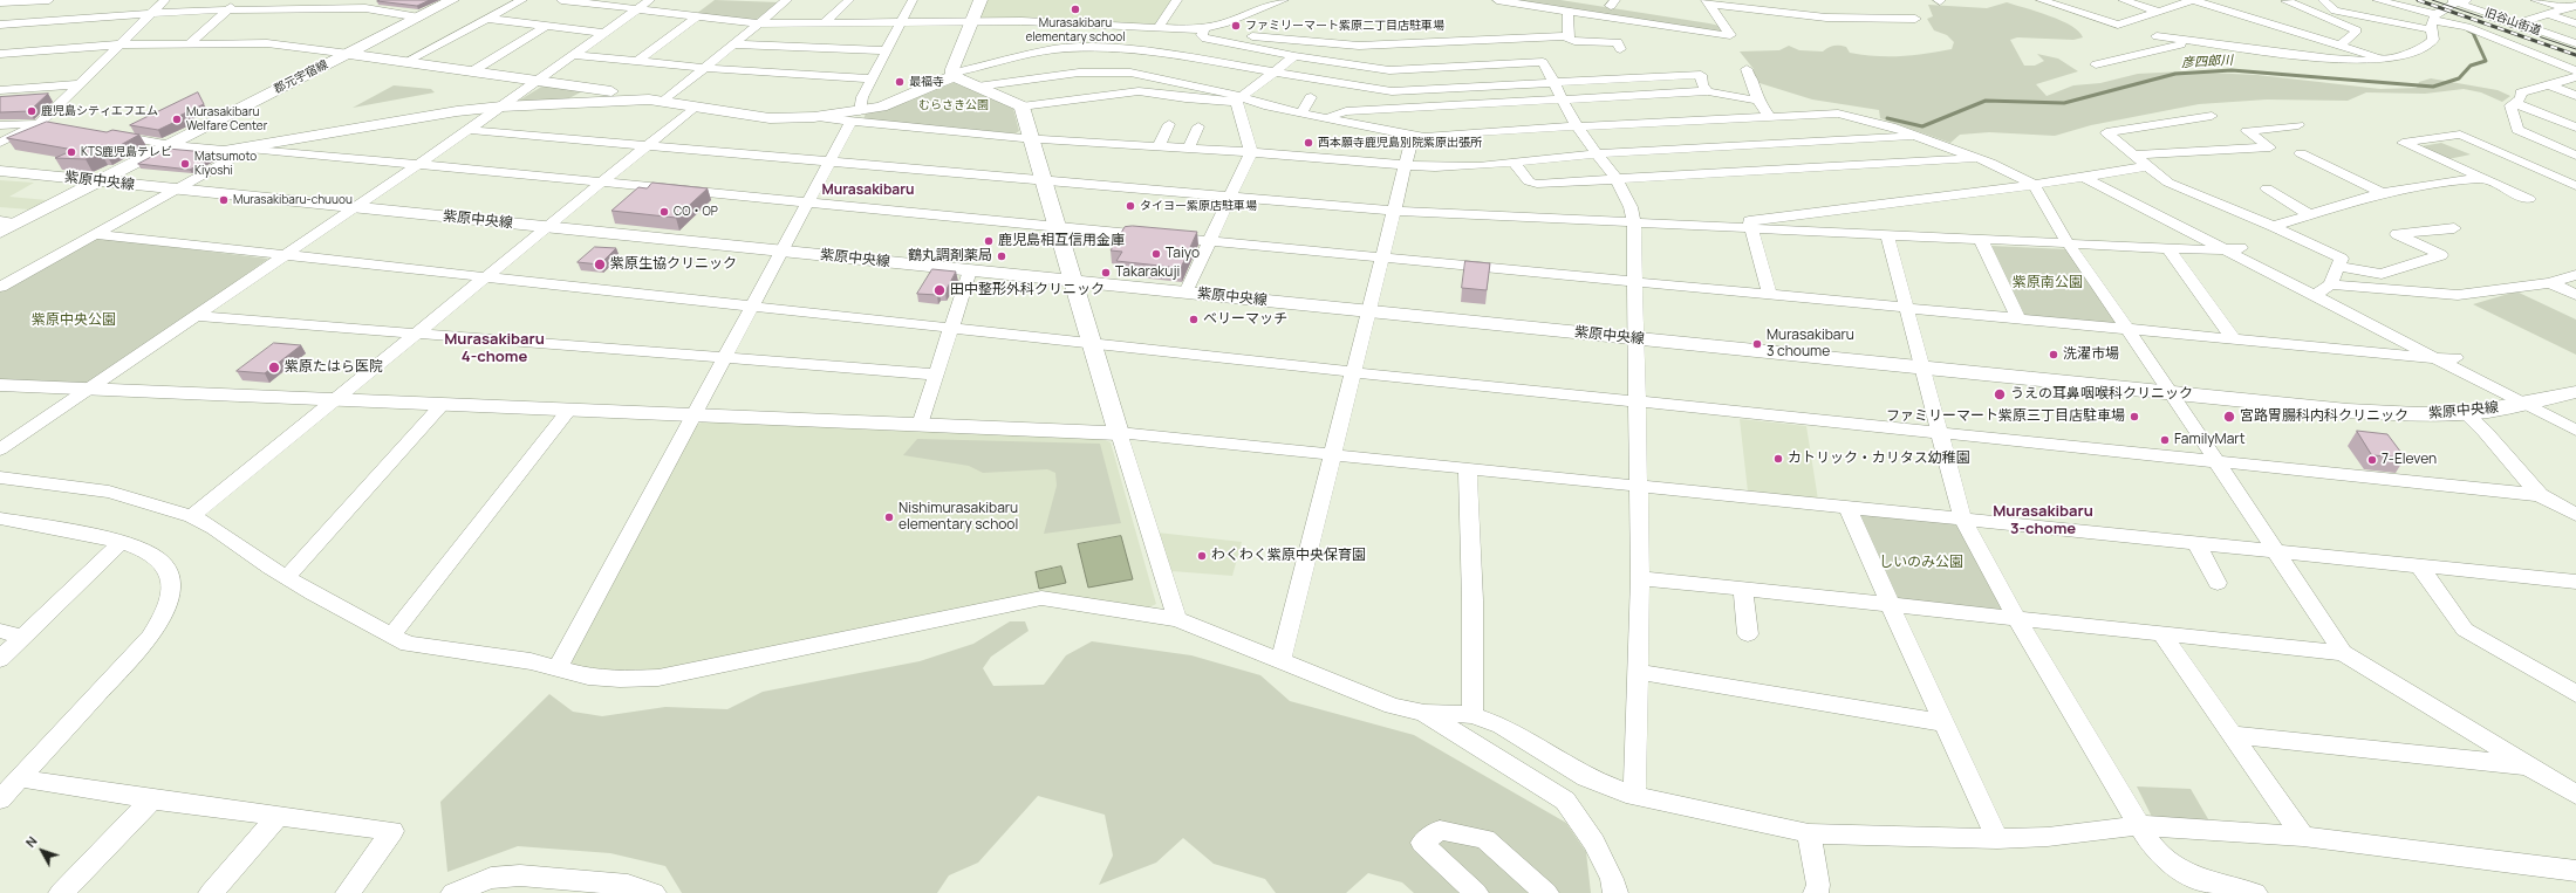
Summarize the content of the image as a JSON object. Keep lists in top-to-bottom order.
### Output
{
  "streets": {
    "street": ["旧谷山街道", "郡元宇宿線", "紫原中央線"]
  },
  "crossings": [
    ["郡元宇宿線", "紫原中央線"]
  ],
  "districts": ["Murasakibaru", "Murasakibaru 4-chome", "Murasakibaru 3-chome"],
  "water": ["彦四郎川"],
  "parks": [
    "むらさき公園",
    "紫原南公園",
    "紫原中央公園",
    "しいのみ公園"
  ],
  "places": [
    "Murasakibaru elementary school",
    "ファミリーマート紫原二丁目店駐車場",
    "最福寺",
    "鹿児島シティエフエム",
    "Murasakibaru Welfare Center",
    "西本願寺鹿児島別院紫原出張所",
    "KTS鹿児島テレビ",
    "Matsumoto Kiyoshi",
    "Murasakibaru-chuuou",
    "タイヨー紫原店駐車場",
    "CO・OP",
    "鹿児島相互信用金庫",
    "Taiyo",
    "鶴丸調剤薬局",
    "紫原生協クリニック",
    "Takarakuji",
    "田中整形外科クリニック",
    "ベリーマッチ",
    "Murasakibaru 3 choume",
    "洗濯市場",
    "紫原たはら医院",
    "うえの耳鼻咽喉科クリニック",
    "ファミリーマート紫原三丁目店駐車場",
    "宮路胃腸科内科クリニック",
    "FamilyMart",
    "カトリック・カリタス幼稚園",
    "7-Eleven",
    "Nishimurasakibaru elementary school",
    "わくわく紫原中央保育園"
  ],
  "north": "top left"
}
